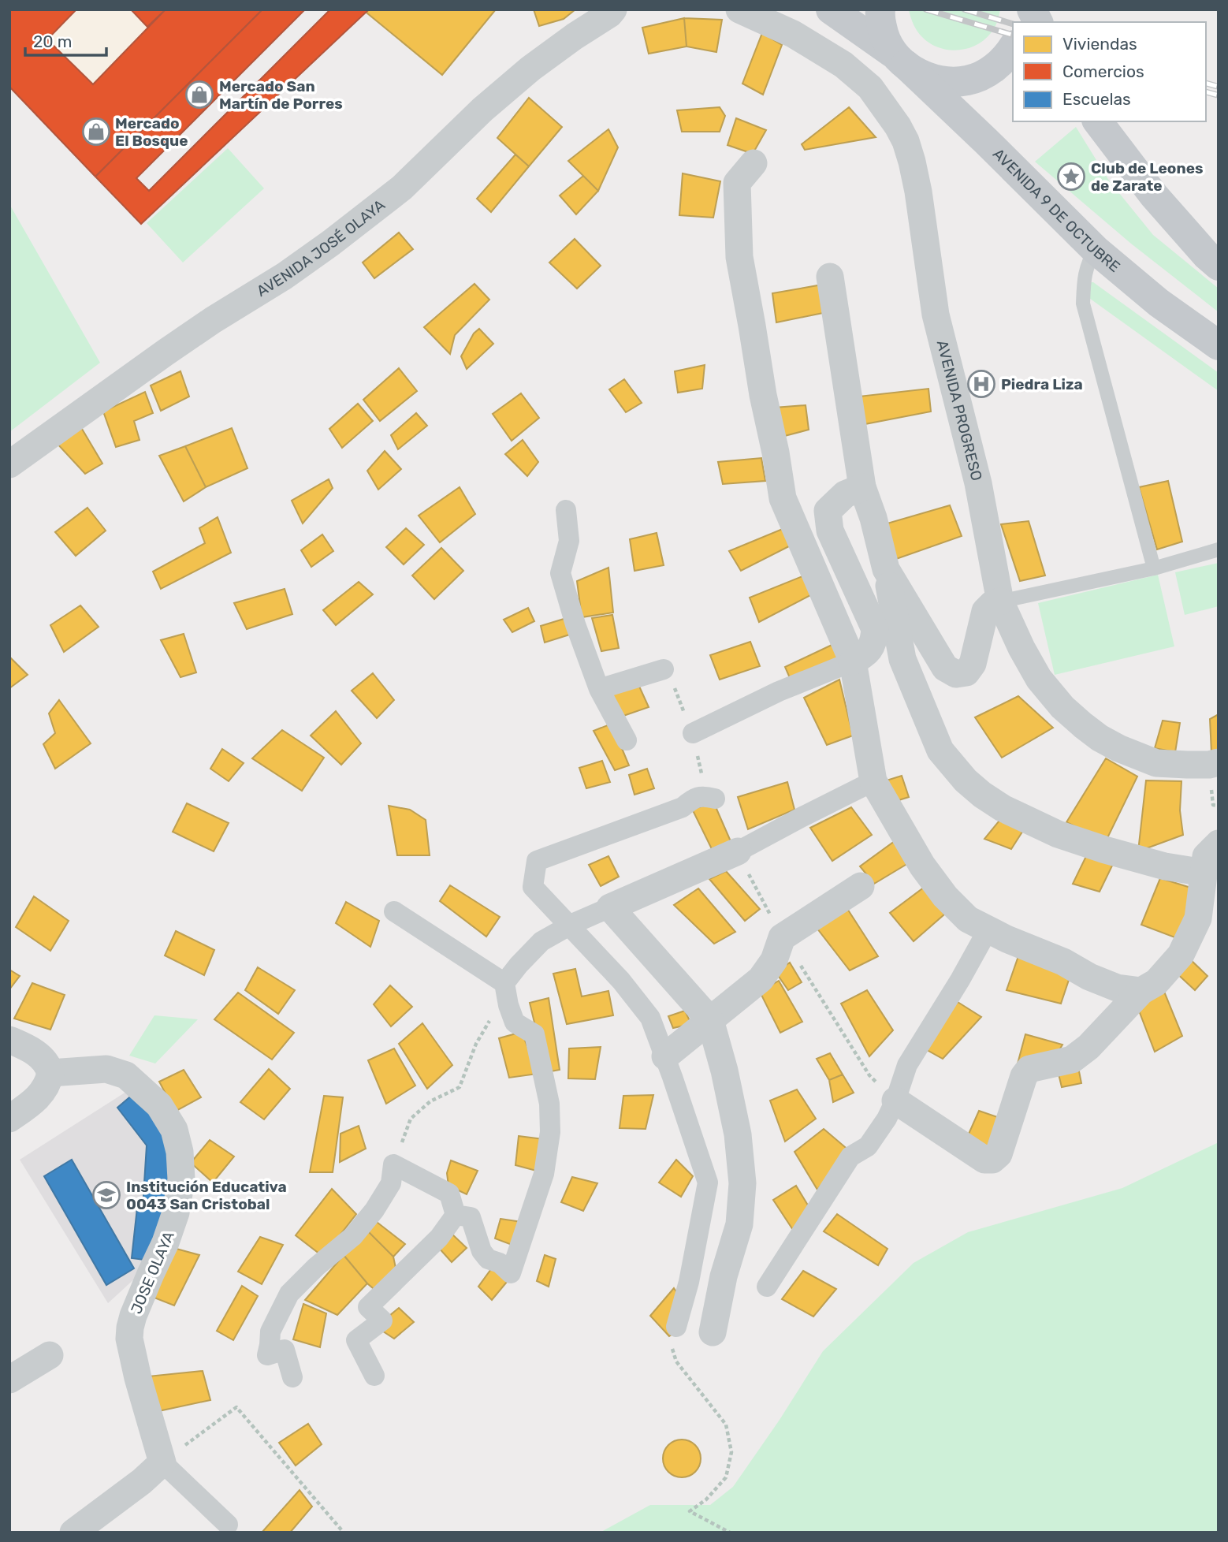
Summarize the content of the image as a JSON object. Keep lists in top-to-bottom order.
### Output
{
  "streets": {
    "main road": ["AVENIDA 9 DE OCTUBRE"],
    "street": ["AVENIDA JOSÉ OLAYA", "AVENIDA PROGRESO", "JOSE OLAYA"]
  },
  "places": {
    "shop": ["Mercado San Martín de Porres", "Mercado El Bosque"],
    "place": ["Club de Leones de Zarate"],
    "hospital": ["Piedra Liza"],
    "school or university": ["Institución Educativa 0043 San Cristobal"]
  },
  "legend": ["Viviendas", "Comercios", "Escuelas"],
  "scale_bar": "20 m"
}
